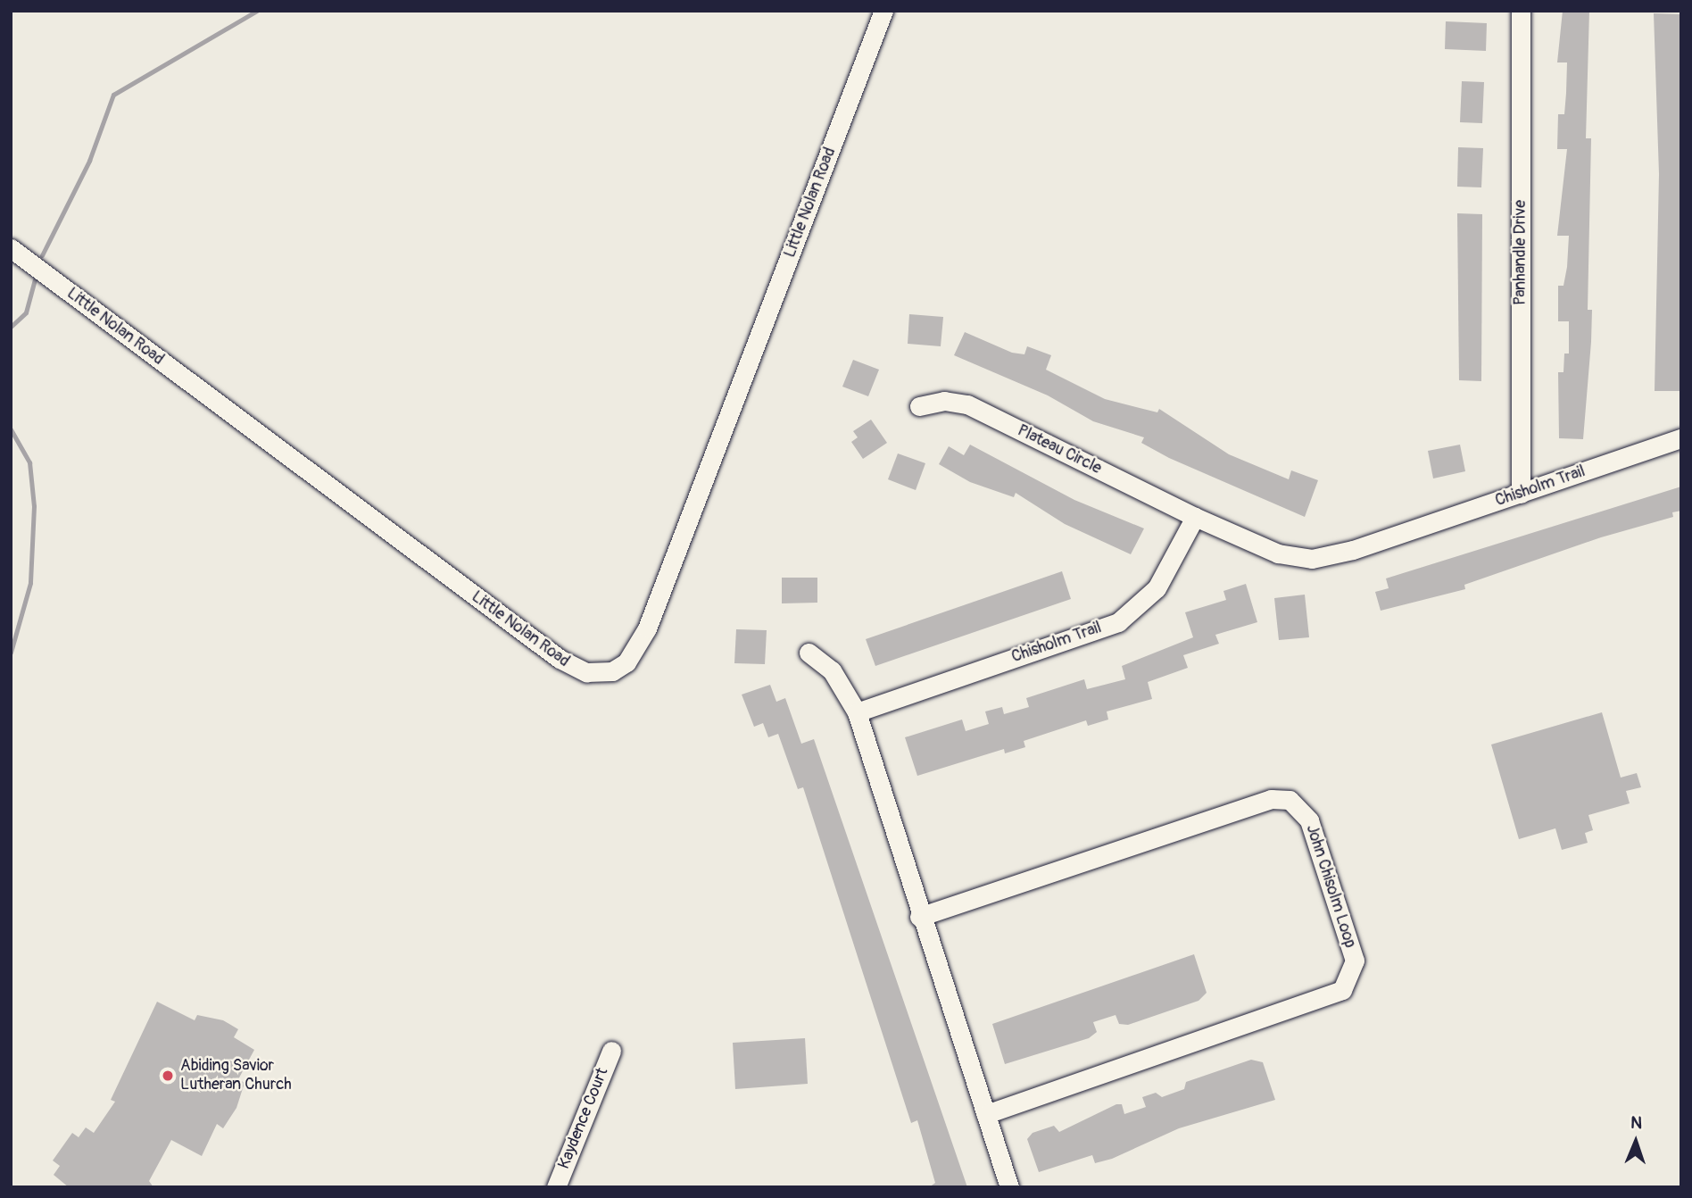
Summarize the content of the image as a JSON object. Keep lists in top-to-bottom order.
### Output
{
  "streets": {
    "street": [
      "Little Nolan Road",
      "Panhandle Drive",
      "Plateau Circle",
      "Chisholm Trail",
      "John Chisolm Loop",
      "Kaydence Court"
    ]
  },
  "crossings": [
    ["Panhandle Drive", "Chisholm Trail"],
    ["Plateau Circle", "Chisholm Trail"]
  ],
  "places": ["Abiding Savior Lutheran Church"],
  "north": "top"
}
